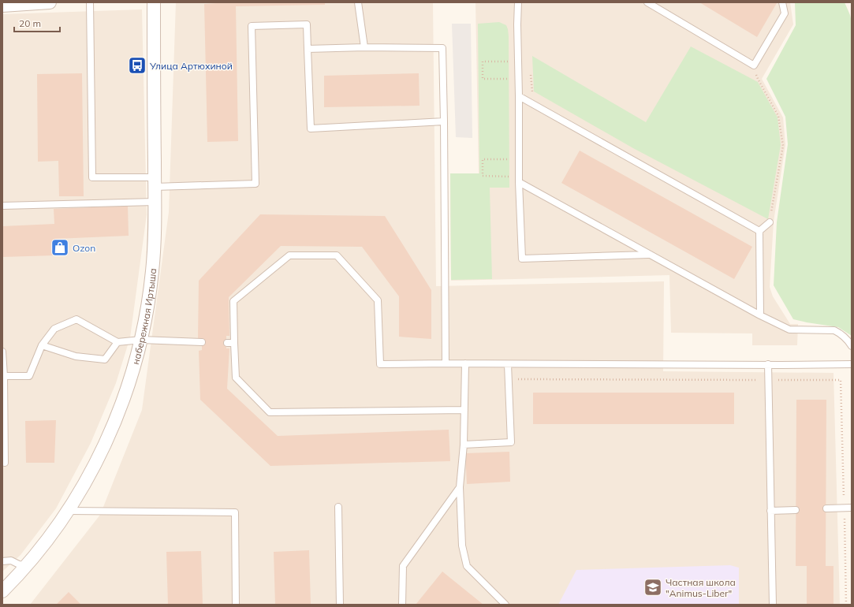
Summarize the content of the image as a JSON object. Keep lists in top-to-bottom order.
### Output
{
  "streets": {
    "street": ["набережная Иртыша"]
  },
  "places": {
    "bus stop": ["Улица Артюхиной"],
    "shop": ["Ozon"],
    "school or university": ["Частная школа \"Animus-Liber\""]
  },
  "scale_bar": "20 m"
}
